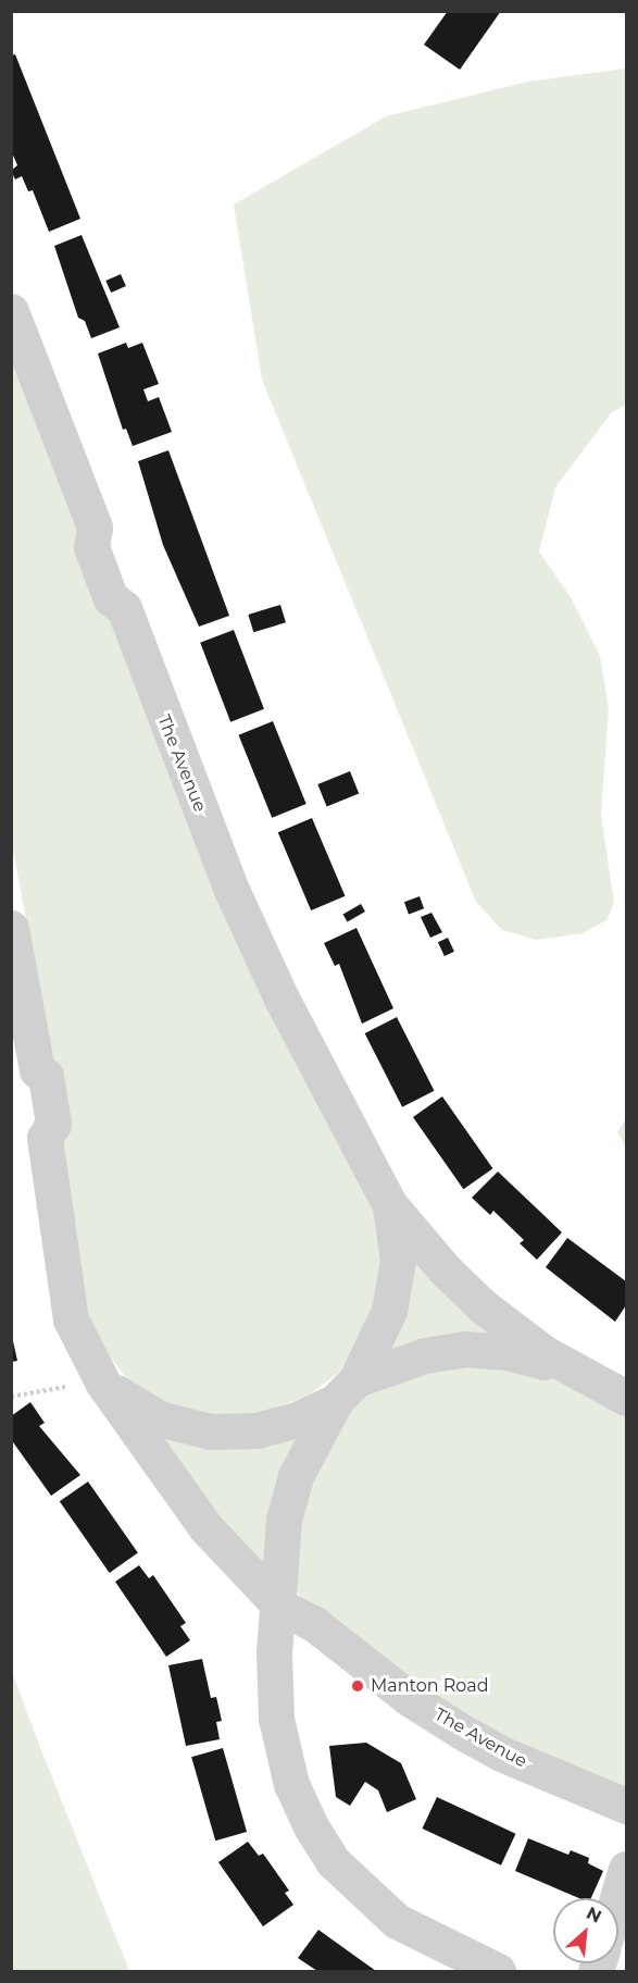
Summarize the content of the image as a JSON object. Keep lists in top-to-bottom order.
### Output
{
  "streets": {
    "street": ["The Avenue"]
  },
  "places": ["Manton Road"],
  "north": "top right"
}
